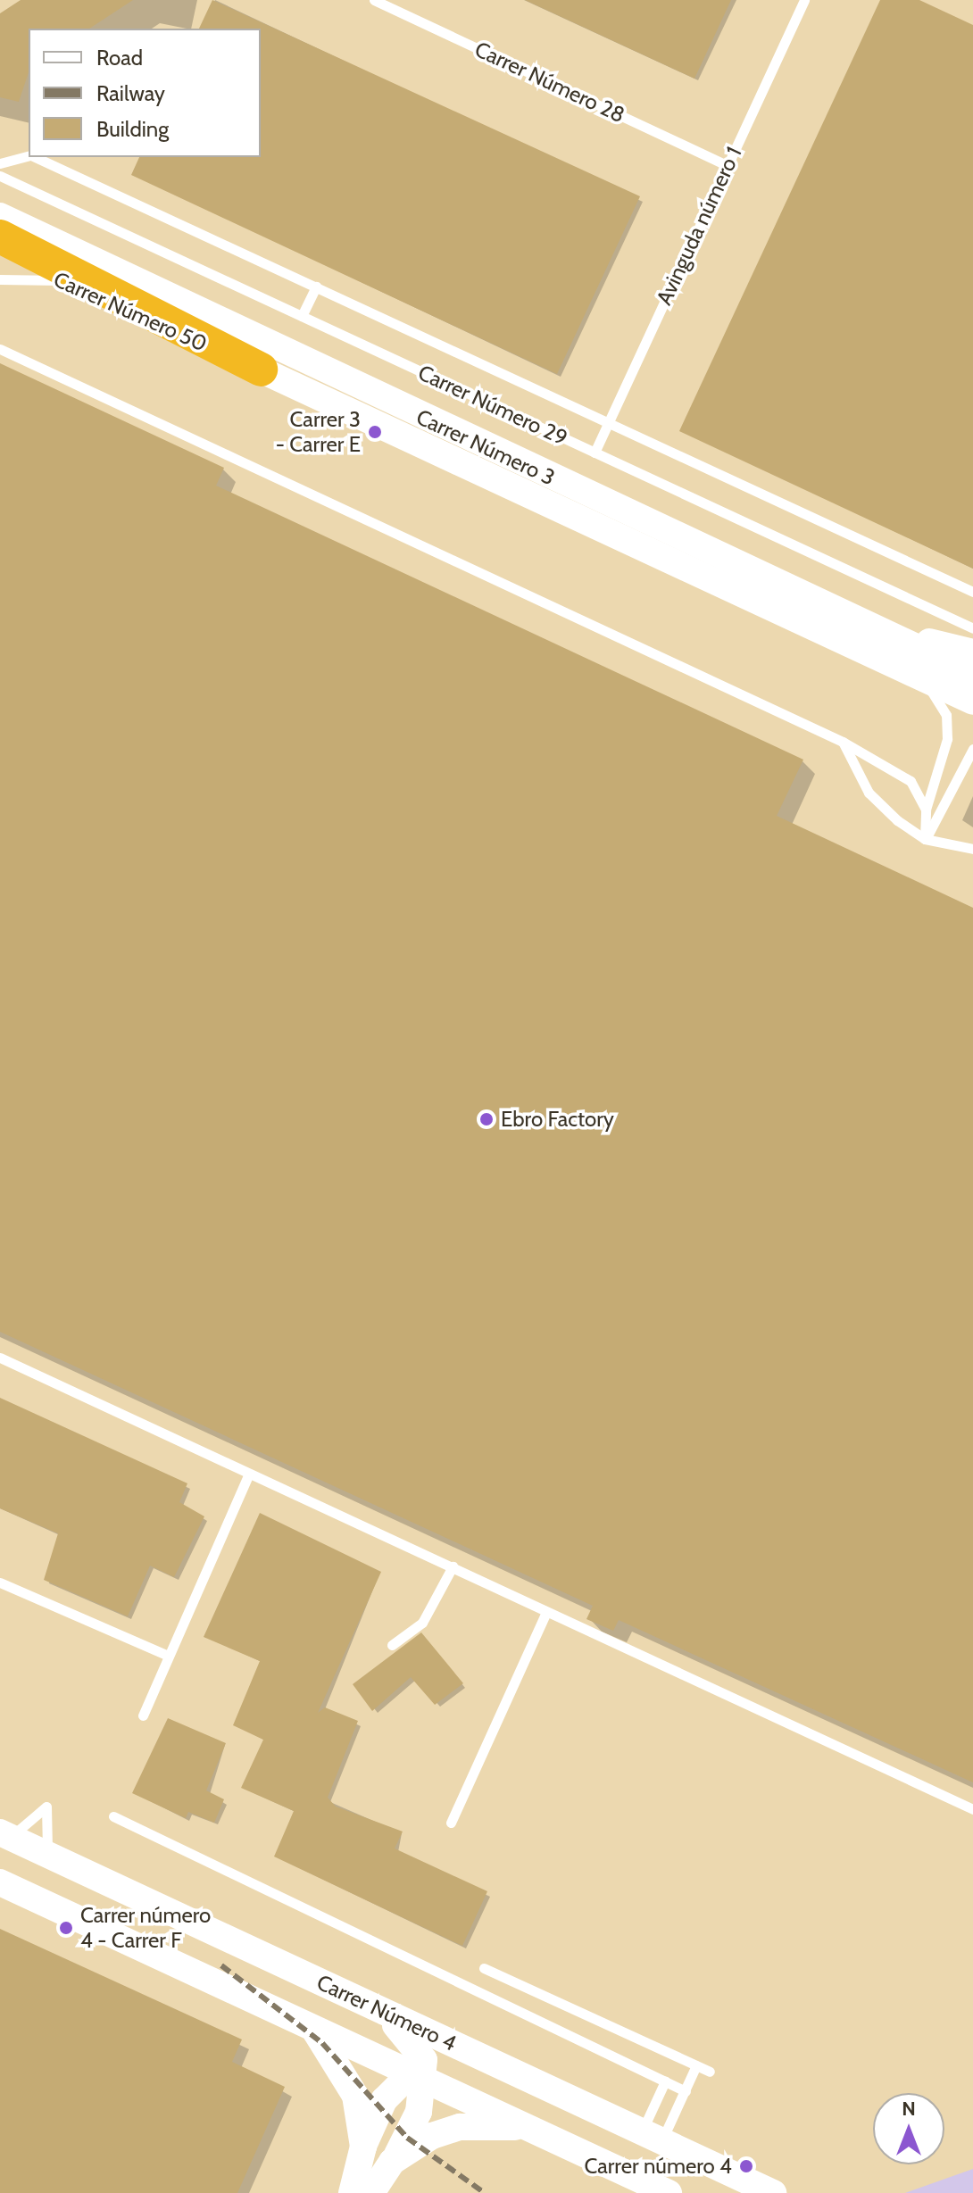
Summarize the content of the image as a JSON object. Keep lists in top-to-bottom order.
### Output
{
  "streets": {
    "street": ["Carrer Número 50", "Carrer Número 3", "Carrer Número 4"],
    "lane": ["Carrer Número 28", "Avinguda número 1", "Carrer Número 29"]
  },
  "crossings": [
    ["Carrer Número 28", "Avinguda número 1"],
    ["Avinguda número 1", "Carrer Número 29"],
    ["Carrer Número 50", "Carrer Número 3"]
  ],
  "places": [
    "Carrer 3 - Carrer E",
    "Ebro Factory",
    "Carrer número 4 - Carrer F",
    "Carrer número 4"
  ],
  "legend": ["Road", "Railway", "Building"],
  "north": "top"
}
